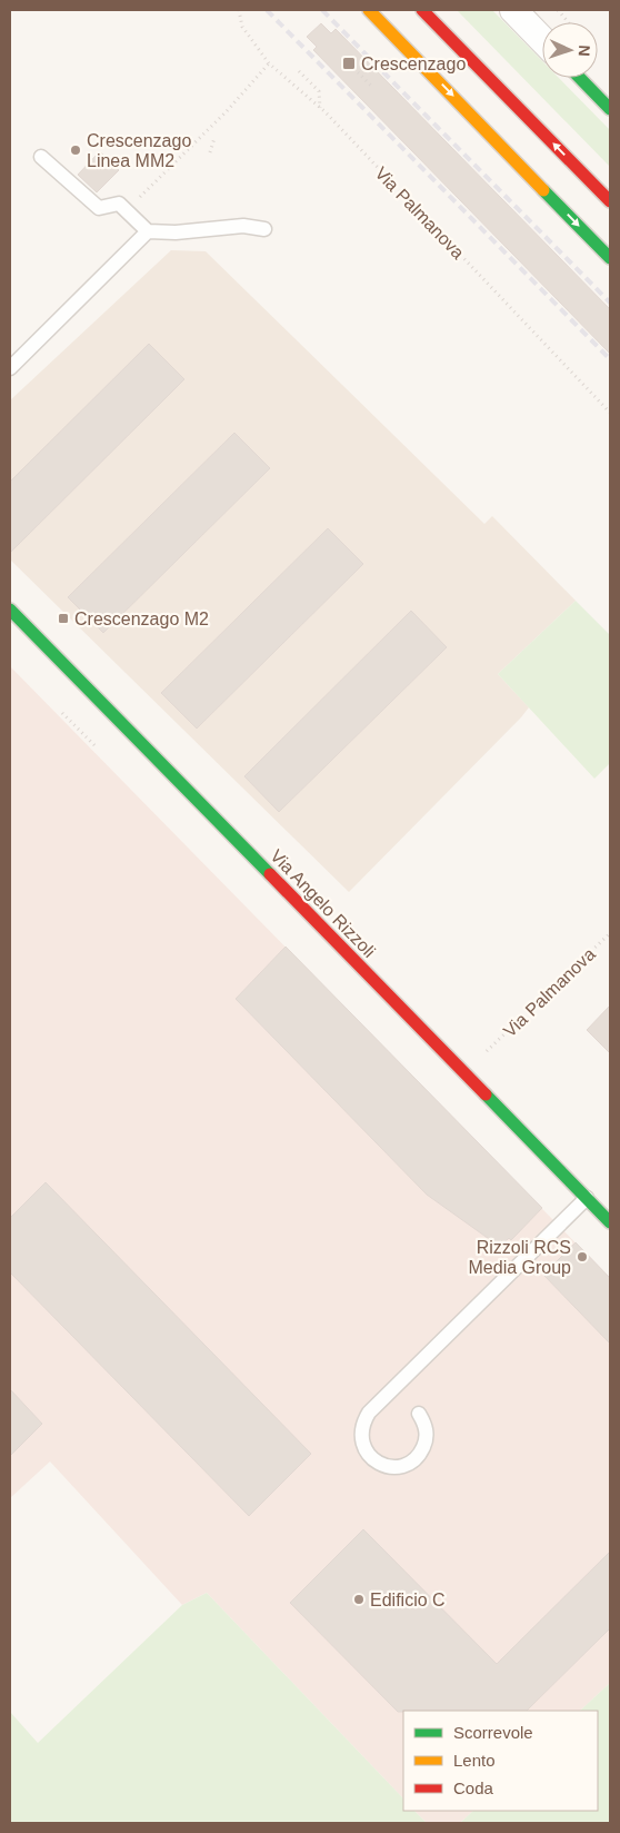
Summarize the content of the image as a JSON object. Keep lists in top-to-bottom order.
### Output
{
  "streets": {
    "main road": ["Via Angelo Rizzoli"],
    "path": ["Via Palmanova"]
  },
  "places": {
    "transit": ["Crescenzago", "Crescenzago M2"],
    "other": ["Crescenzago Linea MM2", "Rizzoli RCS Media Group", "Edificio C"]
  },
  "legend": ["Scorrevole", "Lento", "Coda"],
  "north": "right"
}
